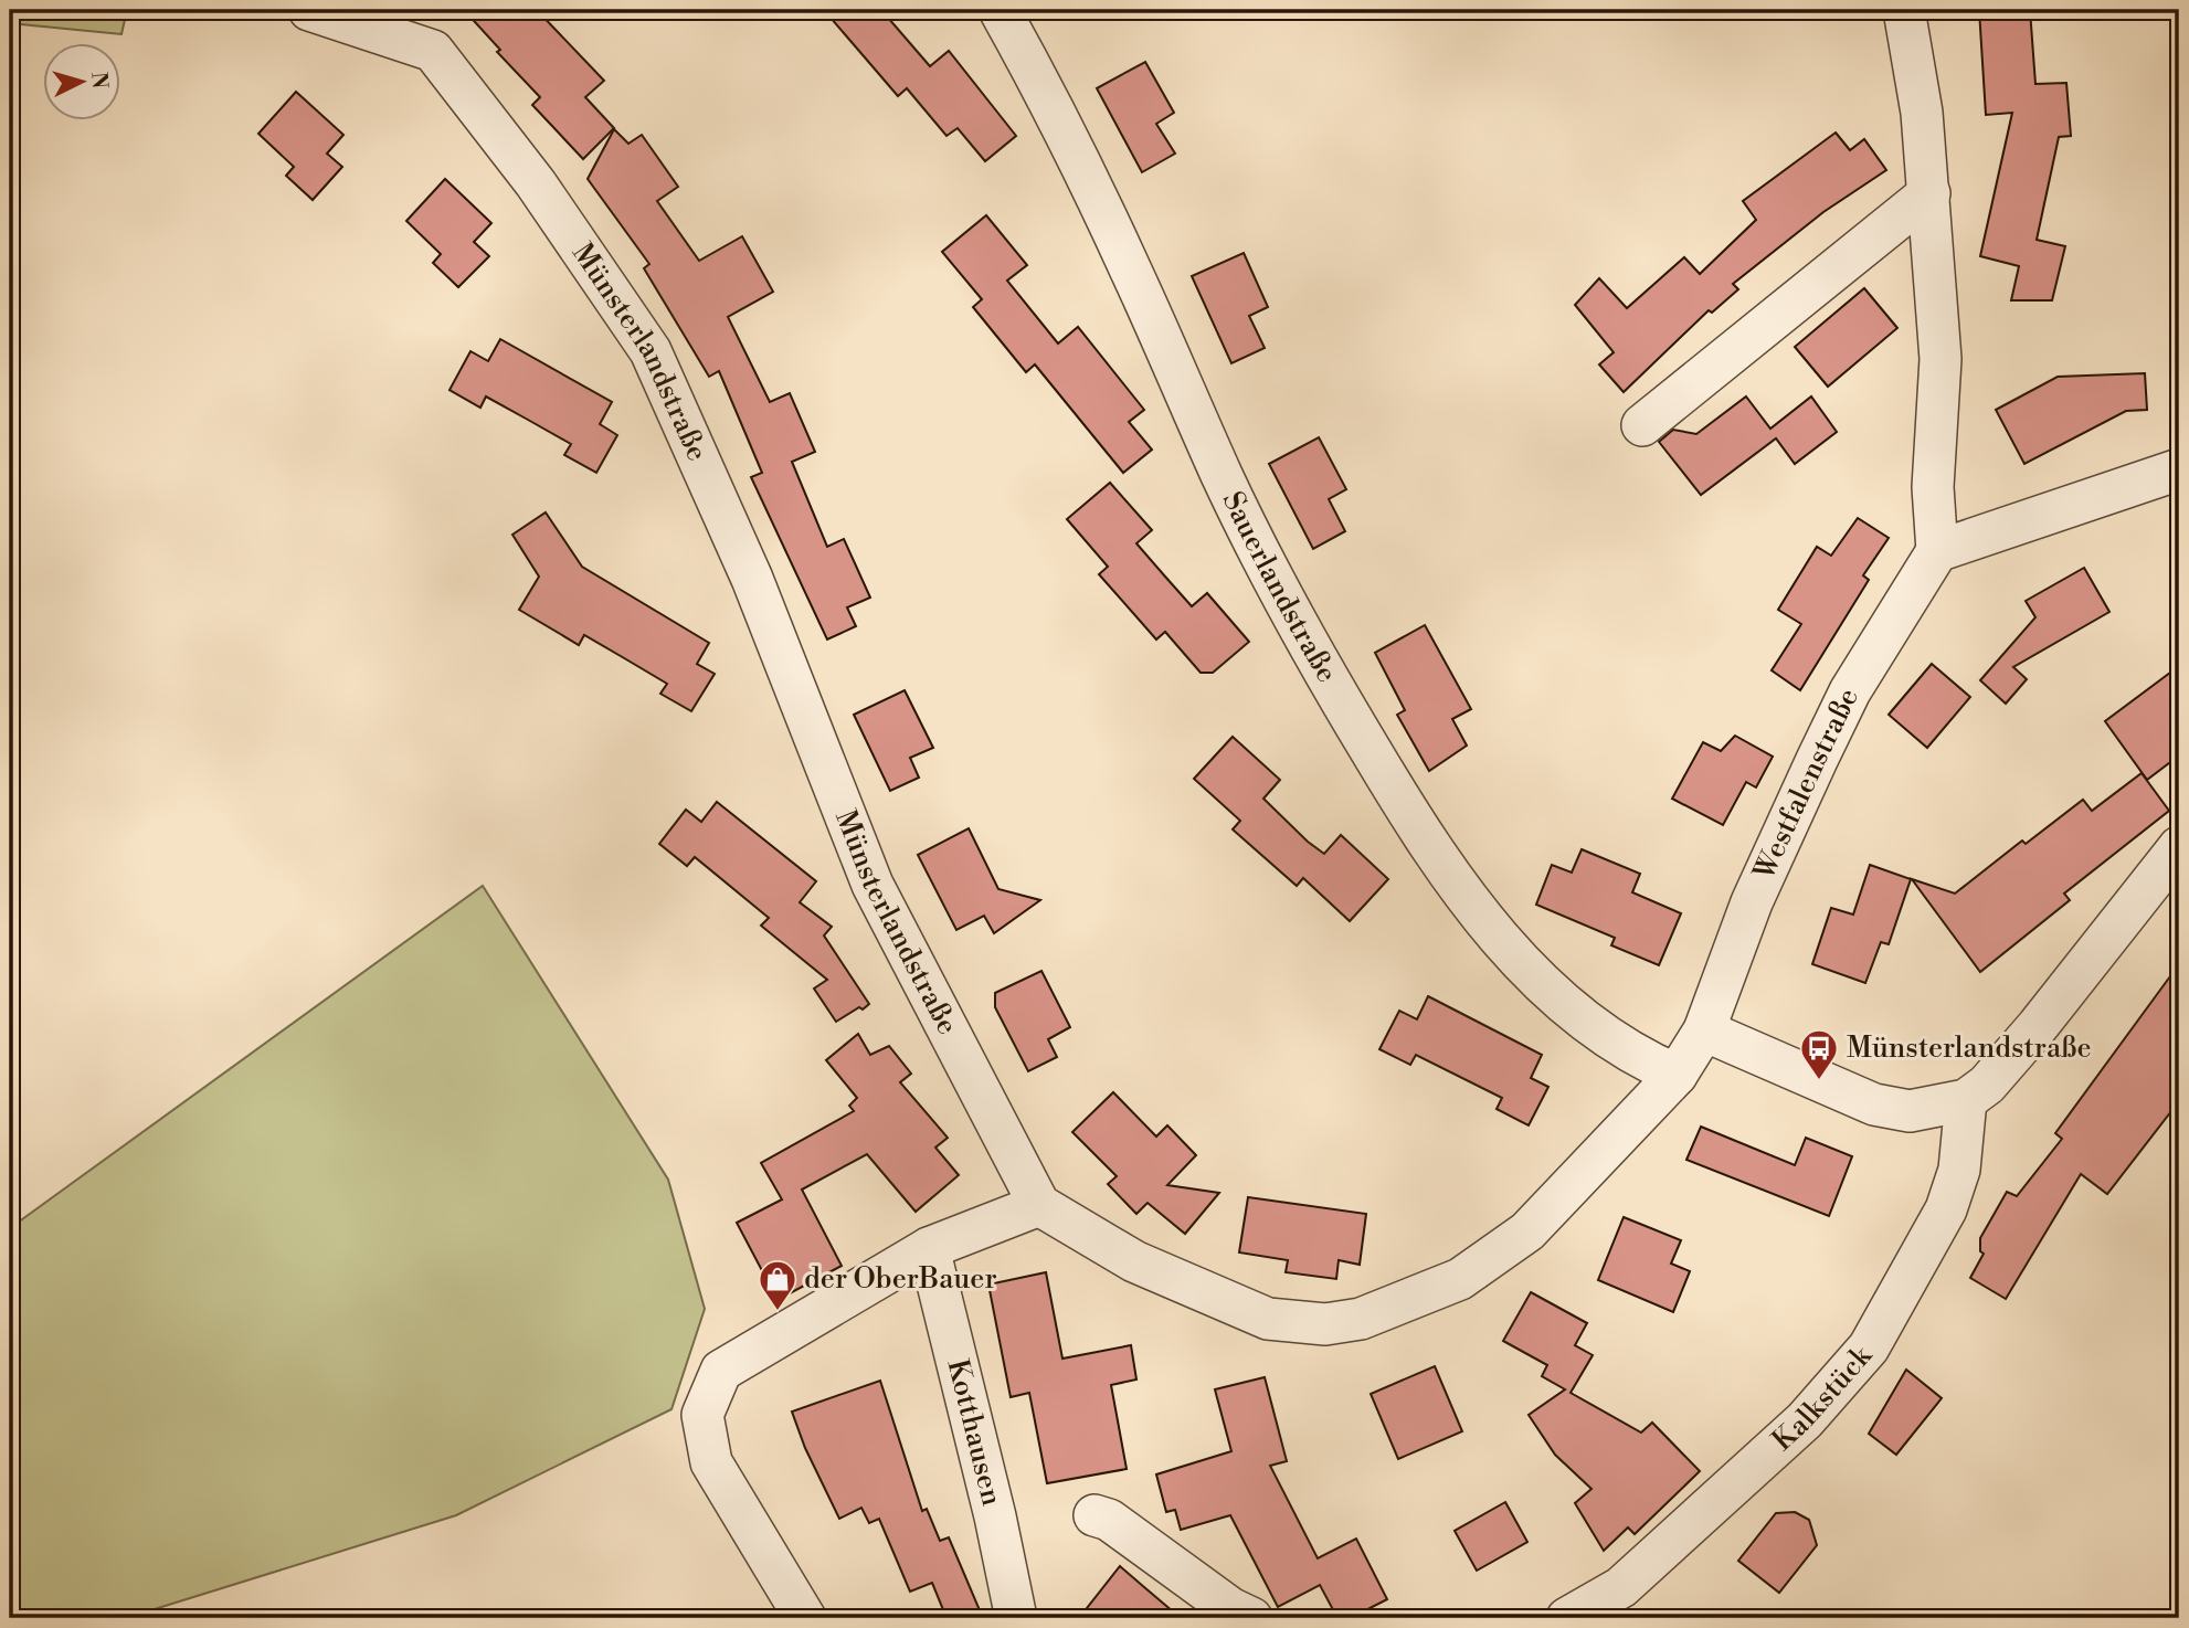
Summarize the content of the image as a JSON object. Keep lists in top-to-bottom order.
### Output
{
  "streets": {
    "street": [
      "Münsterlandstraße",
      "Sauerlandstraße",
      "Westfalenstraße",
      "Kalkstück",
      "Kotthausen"
    ]
  },
  "places": {
    "bus stop": ["Münsterlandstraße"],
    "shop": ["der OberBauer"]
  },
  "north": "right"
}
